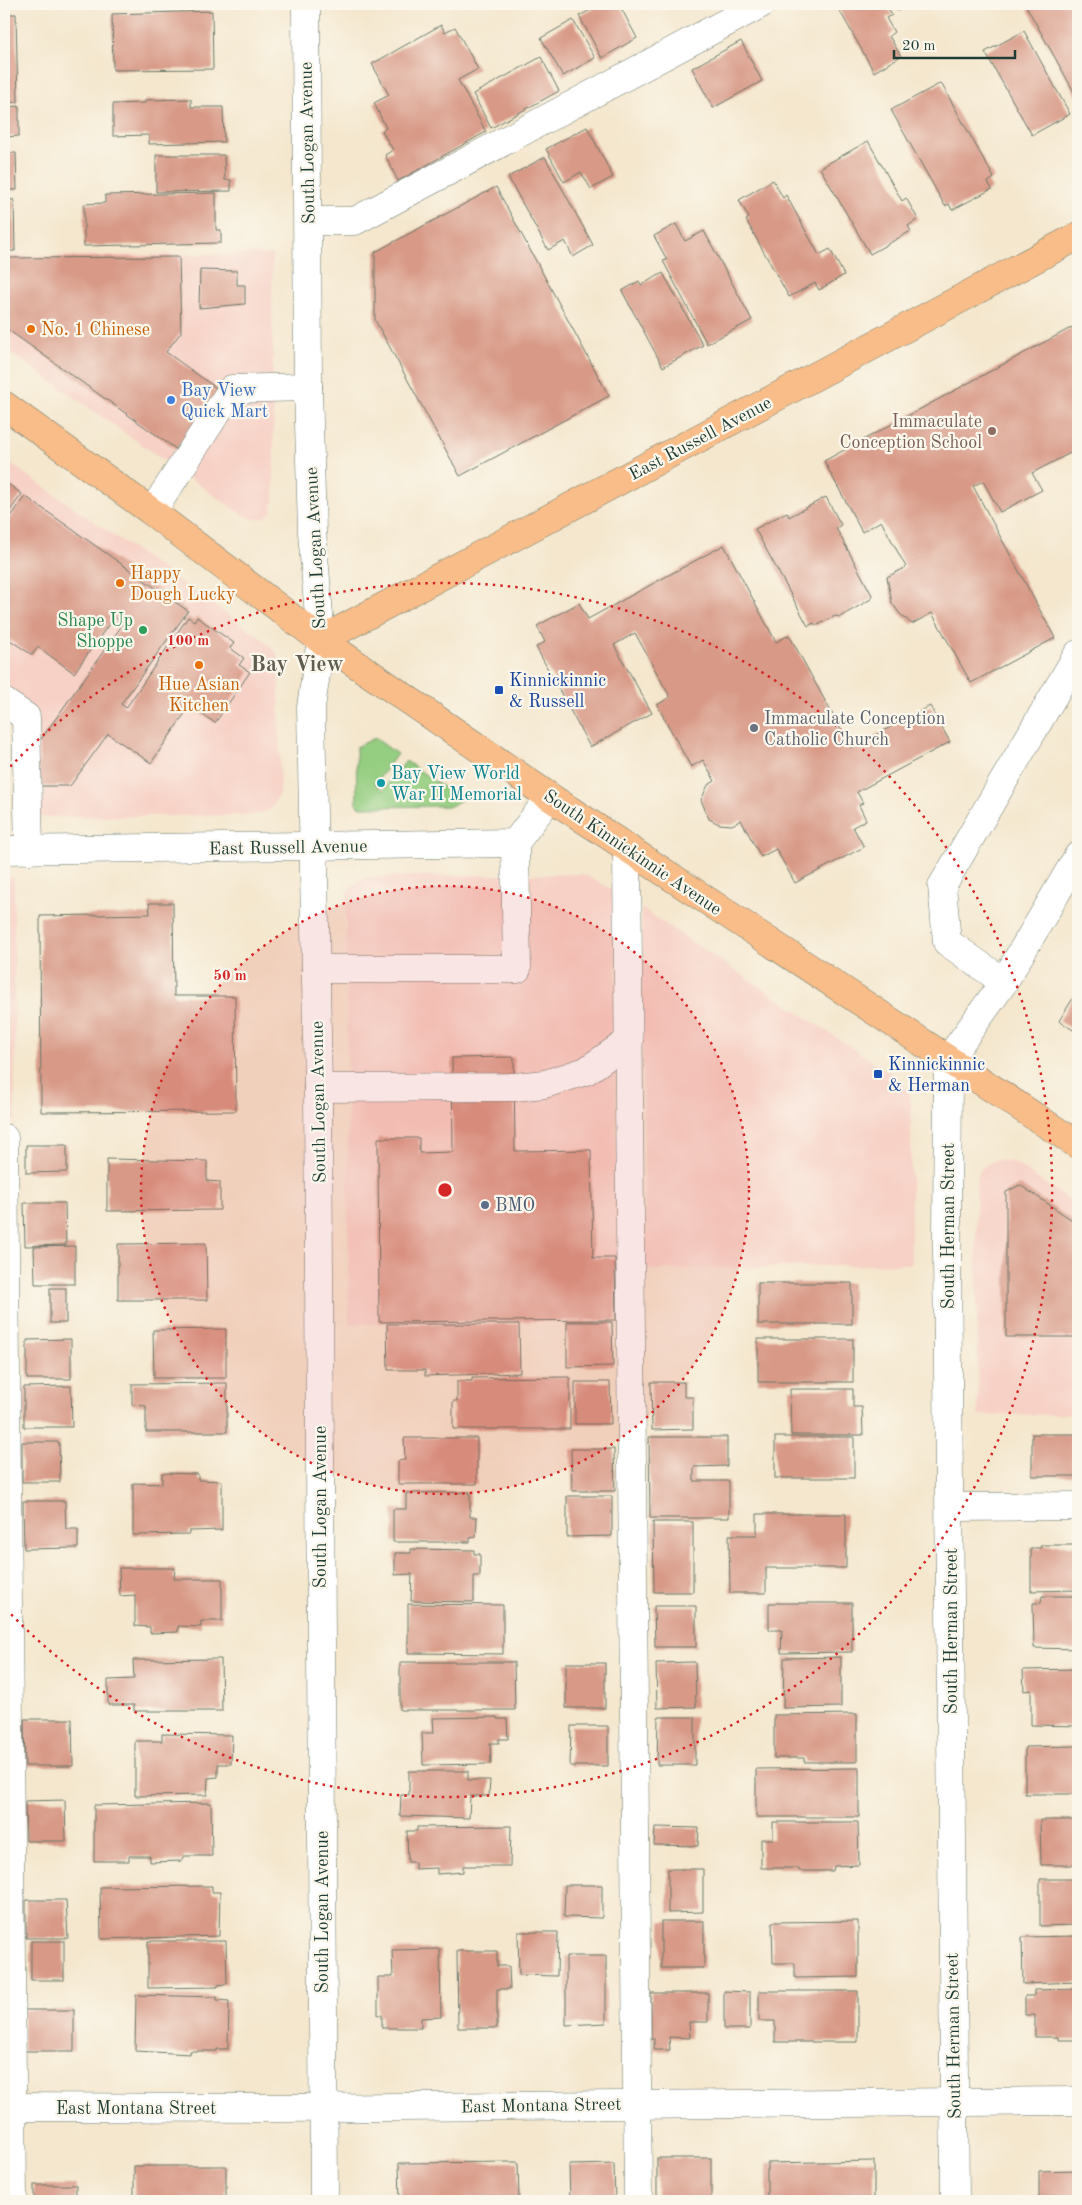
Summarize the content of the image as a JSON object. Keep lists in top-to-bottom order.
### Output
{
  "streets": {
    "main road": ["East Russell Avenue", "South Kinnickinnic Avenue"],
    "street": ["South Logan Avenue", "South Herman Street", "East Montana Street"]
  },
  "crossings": [
    ["South Logan Avenue", "East Russell Avenue"],
    ["South Logan Avenue", "South Kinnickinnic Avenue"],
    ["South Logan Avenue", "East Montana Street"],
    ["East Russell Avenue", "South Kinnickinnic Avenue"],
    ["South Kinnickinnic Avenue", "South Herman Street"],
    ["South Herman Street", "East Montana Street"]
  ],
  "districts": ["Bay View"],
  "places": {
    "other": [
      "No. 1 Chinese",
      "Bay View Quick Mart",
      "Immaculate Conception School",
      "Happy Dough Lucky",
      "Shape Up Shoppe",
      "Hue Asian Kitchen",
      "Immaculate Conception Catholic Church",
      "Bay View World War II Memorial",
      "BMO"
    ],
    "transit": ["Kinnickinnic & Russell", "Kinnickinnic & Herman"]
  },
  "scale_bar": "20 m",
  "rings": ["100 m", "50 m"]
}
